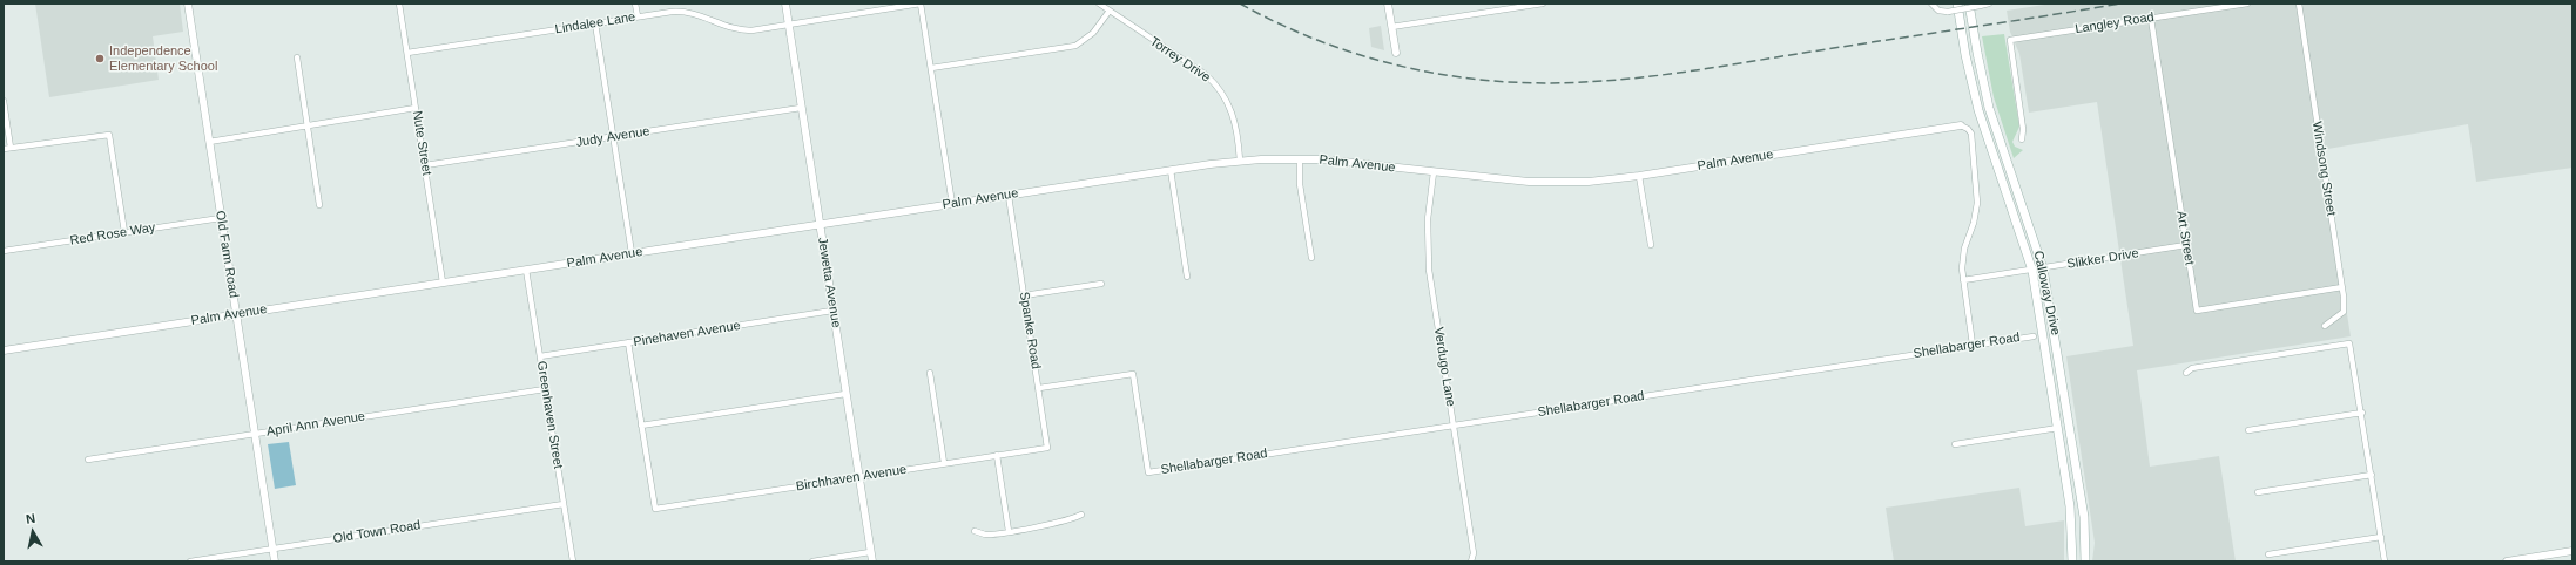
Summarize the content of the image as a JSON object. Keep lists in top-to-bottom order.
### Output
{
  "streets": {
    "main road": ["Calloway Drive"],
    "street": [
      "Lindalee Lane",
      "Langley Road",
      "Torrey Drive",
      "Judy Avenue",
      "Nute Street",
      "Palm Avenue",
      "Windsong Street",
      "Red Rose Way",
      "Art Street",
      "Old Farm Road",
      "Slikker Drive",
      "Jewetta Avenue",
      "Spanke Road",
      "Pinehaven Avenue",
      "Shellabarger Road",
      "Verdugo Lane",
      "Greenhaven Street",
      "April Ann Avenue",
      "Birchhaven Avenue",
      "Old Town Road"
    ]
  },
  "crossings": [
    ["Lindalee Lane", "Nute Street"],
    ["Lindalee Lane", "Jewetta Avenue"],
    ["Langley Road", "Art Street"],
    ["Torrey Drive", "Palm Avenue"],
    ["Judy Avenue", "Nute Street"],
    ["Judy Avenue", "Jewetta Avenue"],
    ["Nute Street", "Palm Avenue"],
    ["Palm Avenue", "Old Farm Road"],
    ["Palm Avenue", "Jewetta Avenue"],
    ["Palm Avenue", "Spanke Road"],
    ["Palm Avenue", "Verdugo Lane"],
    ["Palm Avenue", "Greenhaven Street"],
    ["Windsong Street", "Art Street"],
    ["Red Rose Way", "Old Farm Road"],
    ["Art Street", "Slikker Drive"],
    ["Old Farm Road", "April Ann Avenue"],
    ["Old Farm Road", "Old Town Road"],
    ["Slikker Drive", "Calloway Drive"],
    ["Jewetta Avenue", "Pinehaven Avenue"],
    ["Jewetta Avenue", "Birchhaven Avenue"],
    ["Spanke Road", "Shellabarger Road"],
    ["Spanke Road", "Birchhaven Avenue"],
    ["Pinehaven Avenue", "Greenhaven Street"],
    ["Shellabarger Road", "Verdugo Lane"],
    ["Greenhaven Street", "April Ann Avenue"],
    ["Greenhaven Street", "Old Town Road"]
  ],
  "places": ["Independence Elementary School"],
  "north": "top"
}
